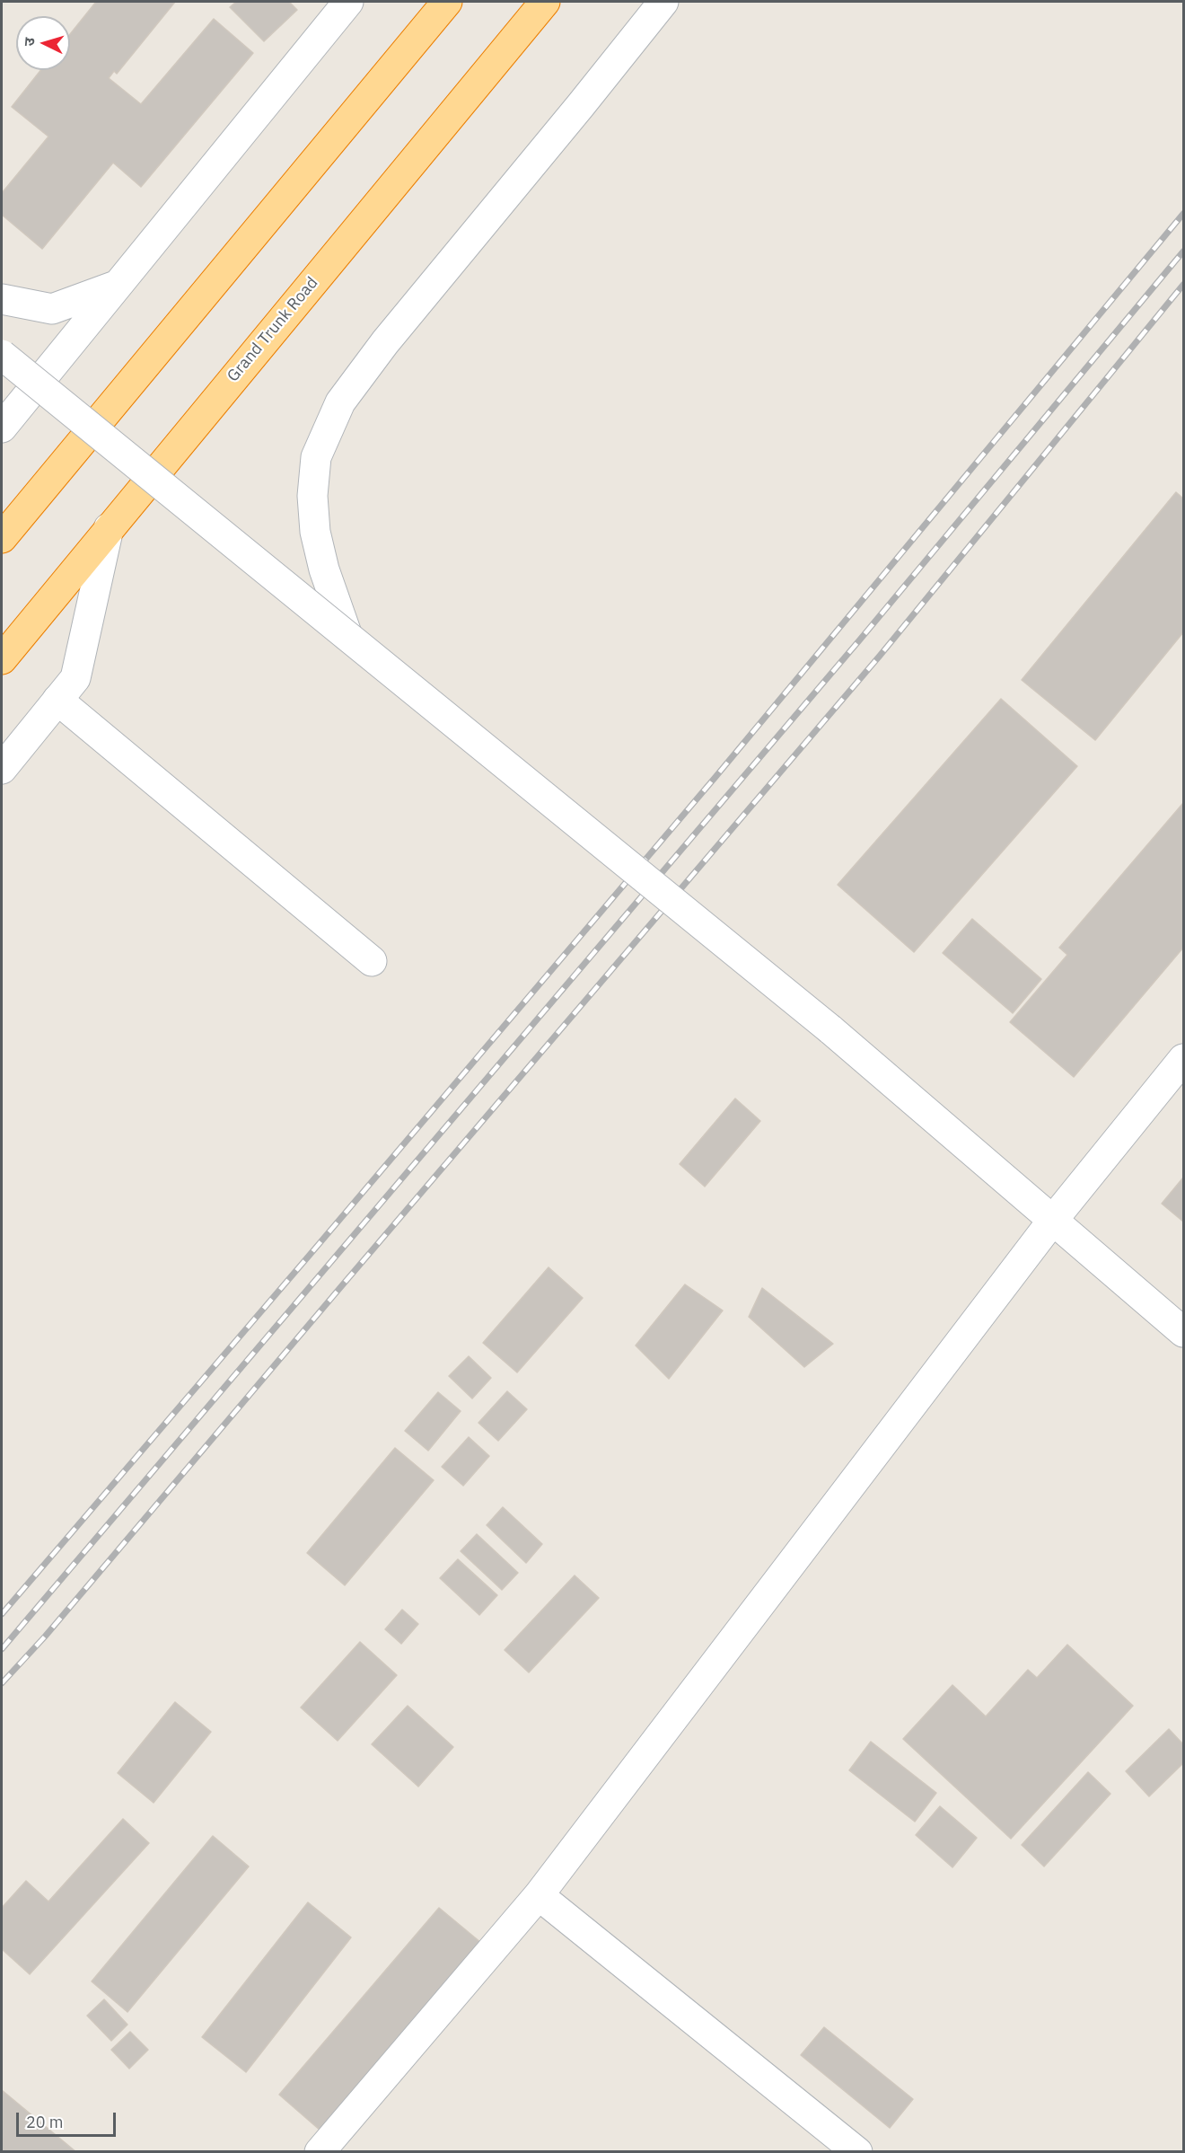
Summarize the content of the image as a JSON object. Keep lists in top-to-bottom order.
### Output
{
  "streets": {
    "highway": ["Grand Trunk Road"]
  },
  "scale_bar": "20 m",
  "north": "left"
}
